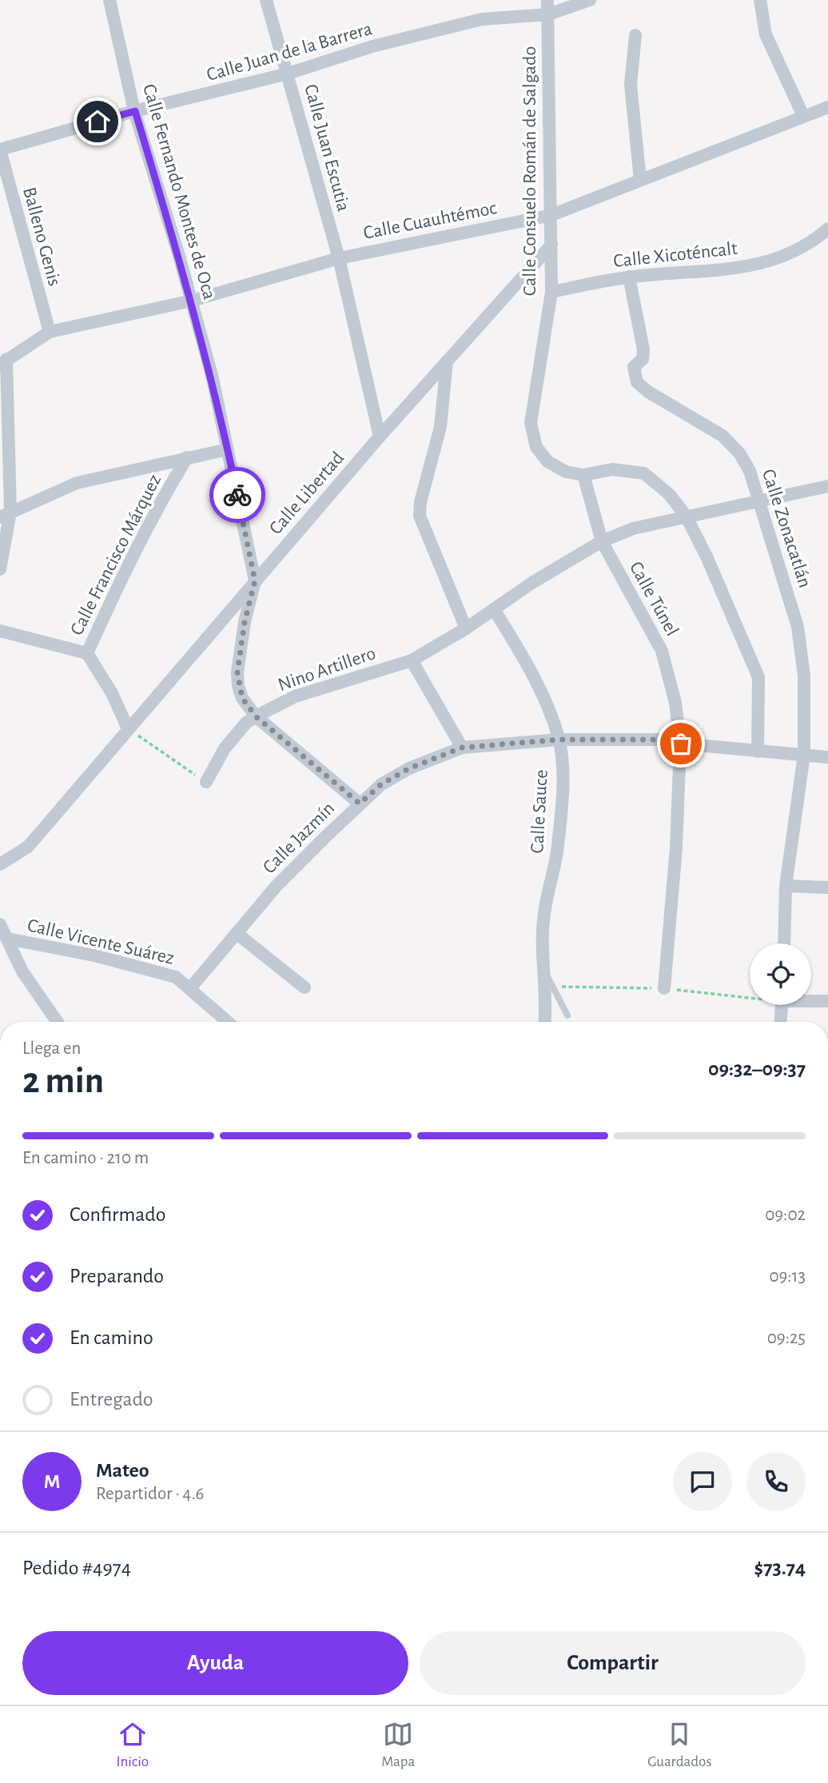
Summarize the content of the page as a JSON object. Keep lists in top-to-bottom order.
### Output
{
  "streets": {
    "street": [
      "Calle Juan de la Barrera",
      "Calle Juan Escutia",
      "Calle Consuelo Román de Salgado",
      "Calle Fernando Montes de Oca",
      "Calle Cuauhtémoc",
      "Balleno Genis",
      "Calle Xicoténcalt",
      "Calle Libertad",
      "Calle Zonacatlán",
      "Calle Francisco Márquez",
      "Calle Túnel",
      "Nino Artillero",
      "Calle Sauce",
      "Calle Jazmín",
      "Calle Vicente Suárez"
    ]
  },
  "crossings": [
    ["Calle Juan de la Barrera", "Calle Juan Escutia"],
    ["Calle Juan de la Barrera", "Calle Consuelo Román de Salgado"],
    ["Calle Juan de la Barrera", "Calle Fernando Montes de Oca"],
    ["Calle Juan de la Barrera", "Balleno Genis"],
    ["Calle Juan Escutia", "Calle Cuauhtémoc"],
    ["Calle Juan Escutia", "Calle Libertad"],
    ["Calle Consuelo Román de Salgado", "Calle Cuauhtémoc"],
    ["Calle Consuelo Román de Salgado", "Calle Xicoténcalt"],
    ["Calle Consuelo Román de Salgado", "Calle Libertad"],
    ["Calle Consuelo Román de Salgado", "Calle Túnel"],
    ["Calle Consuelo Román de Salgado", "Nino Artillero"],
    ["Calle Consuelo Román de Salgado", "Calle Jazmín"],
    ["Calle Fernando Montes de Oca", "Calle Cuauhtémoc"],
    ["Calle Fernando Montes de Oca", "Calle Libertad"],
    ["Calle Fernando Montes de Oca", "Nino Artillero"],
    ["Calle Fernando Montes de Oca", "Calle Jazmín"],
    ["Calle Cuauhtémoc", "Balleno Genis"],
    ["Calle Xicoténcalt", "Calle Zonacatlán"],
    ["Calle Libertad", "Calle Francisco Márquez"],
    ["Calle Zonacatlán", "Nino Artillero"],
    ["Calle Zonacatlán", "Calle Jazmín"],
    ["Calle Túnel", "Nino Artillero"],
    ["Calle Túnel", "Calle Jazmín"],
    ["Nino Artillero", "Calle Sauce"],
    ["Calle Sauce", "Calle Jazmín"],
    ["Calle Jazmín", "Calle Vicente Suárez"]
  ],
  "page": {
    "heading": ["2 min", "Llega en", "09:32–09:37"],
    "panel": [
      "Mateo",
      "Repartidor · 4.6",
      "Pedido #4974",
      "$73.74"
    ],
    "bar": "En camino · 210 m",
    "list": [
      ["Confirmado", "09:02"],
      ["Preparando", "09:13"],
      ["En camino", "09:25"],
      "Entregado"
    ],
    "round": "M",
    "buttons": ["Ayuda", "Compartir"],
    "tabs": ["Inicio", "Mapa", "Guardados"]
  }
}
